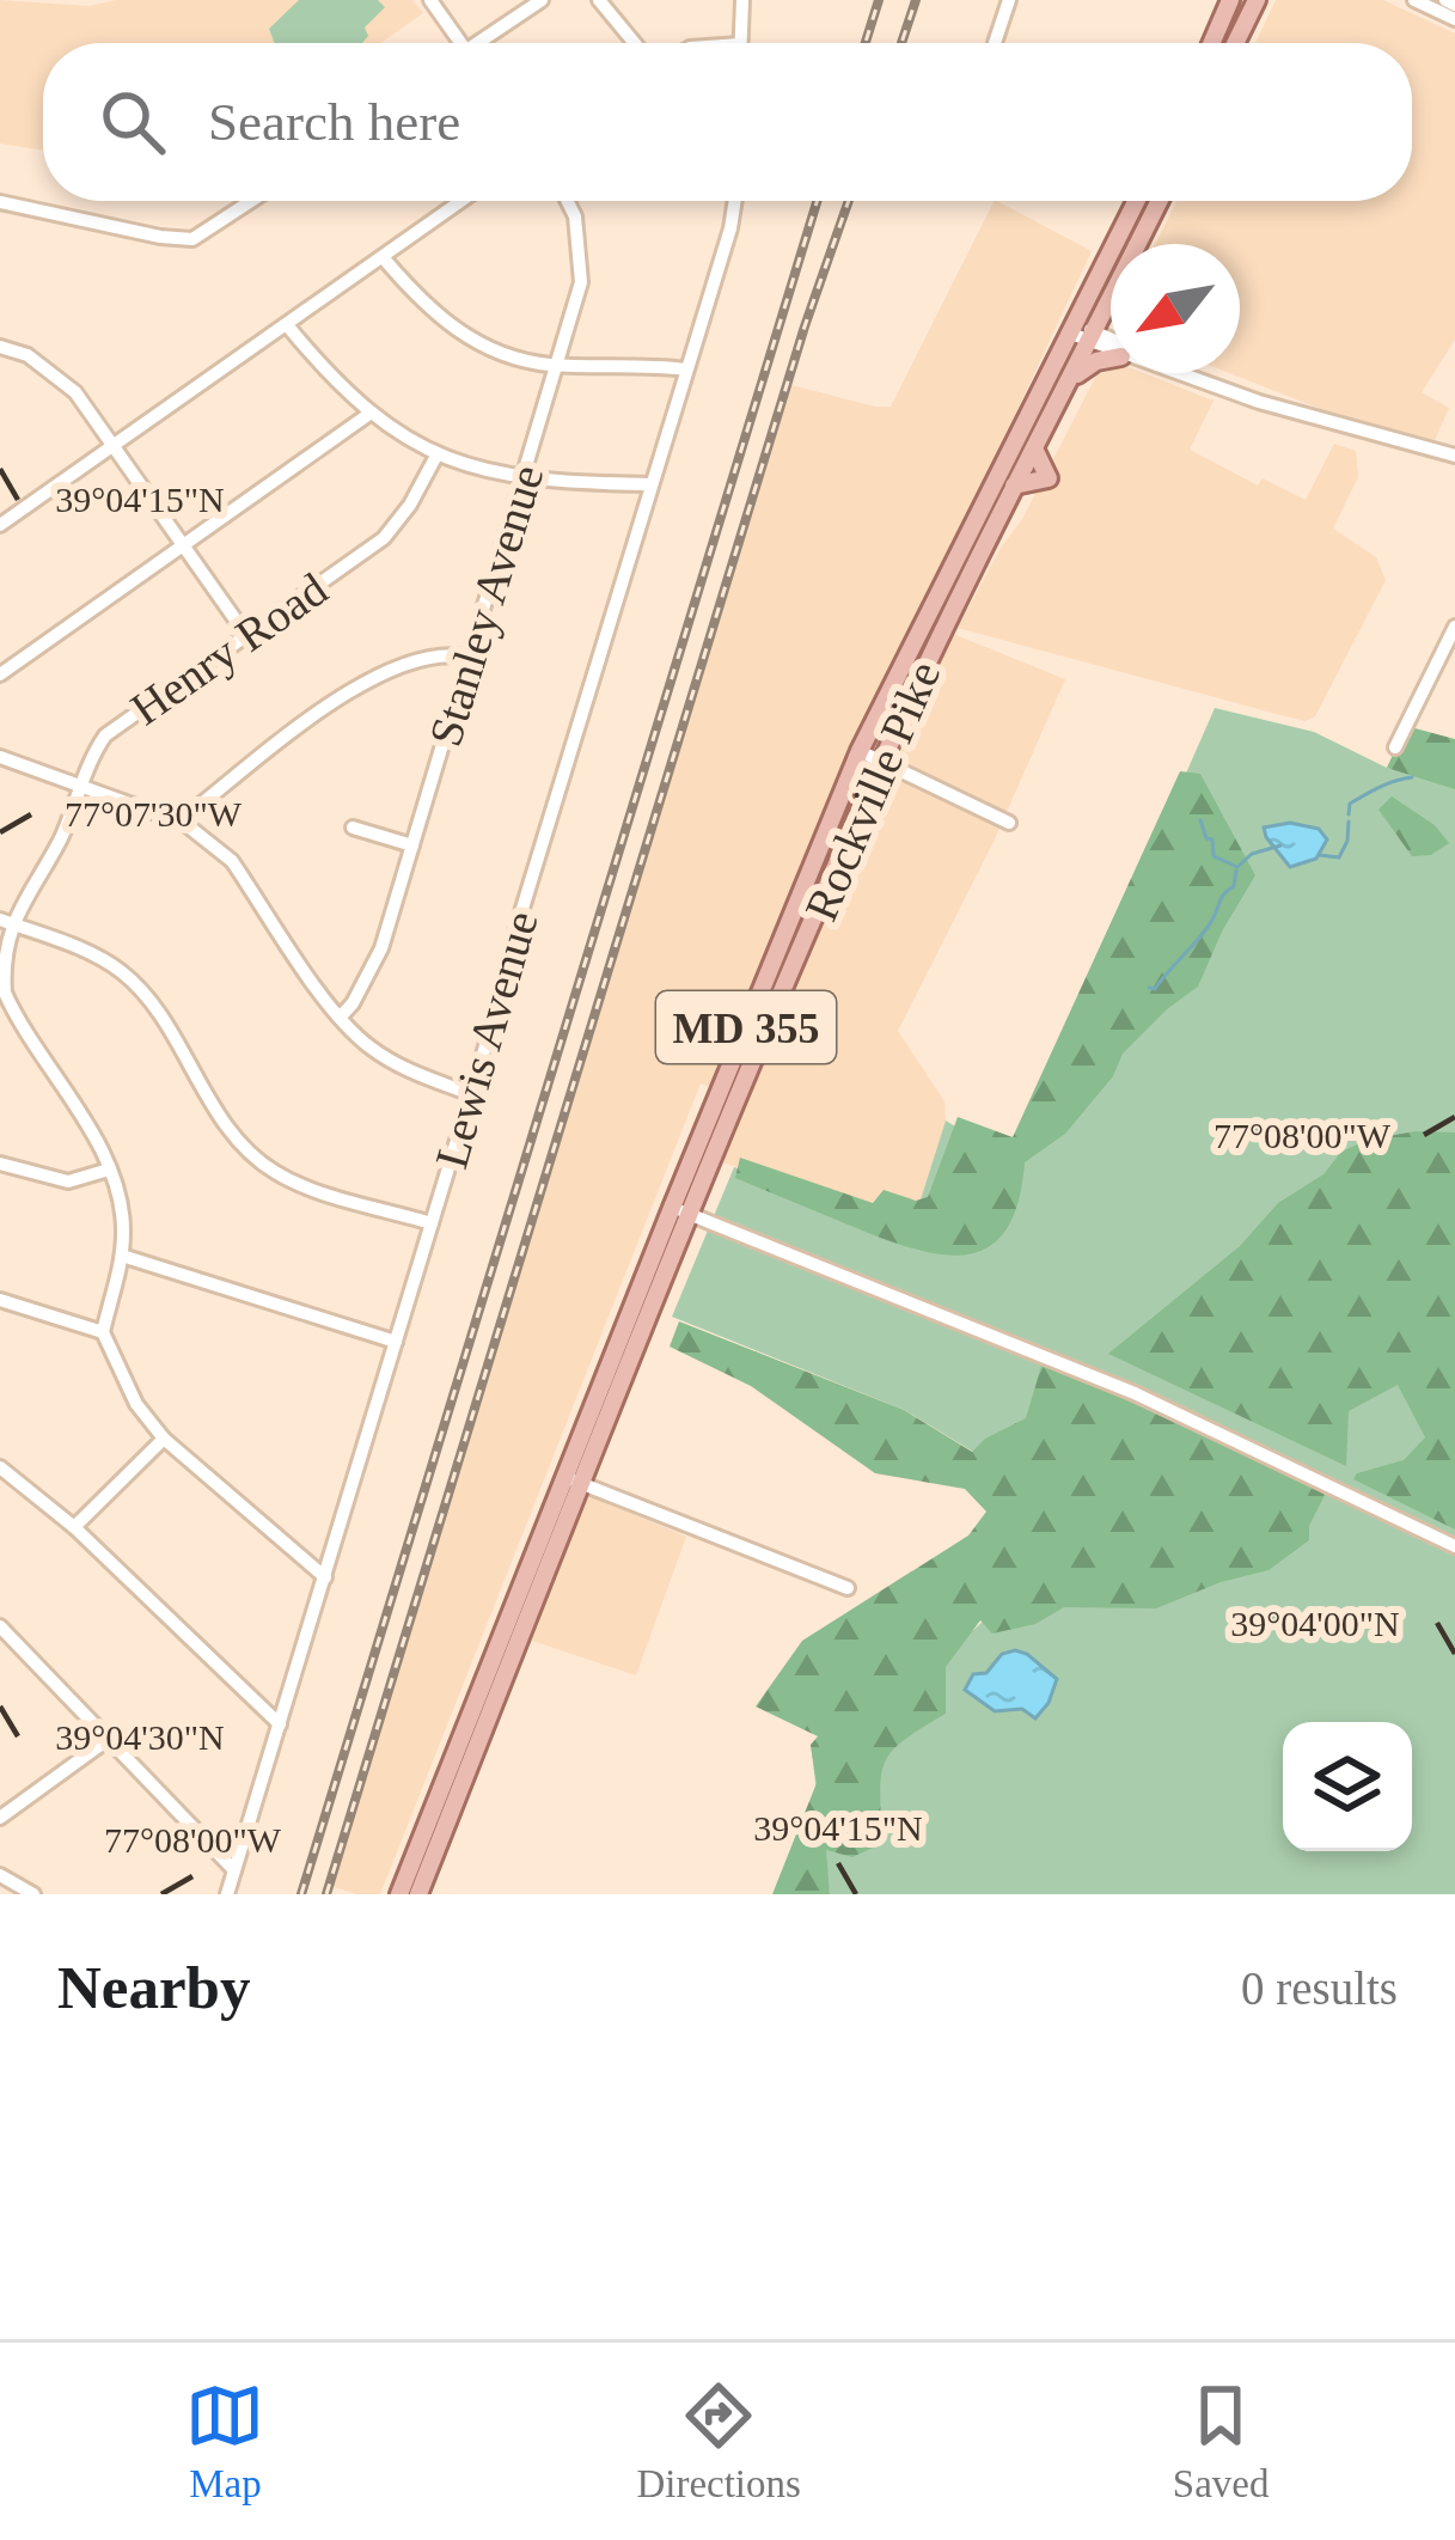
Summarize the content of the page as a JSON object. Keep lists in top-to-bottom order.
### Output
{
  "streets": {
    "main road": ["Rockville Pike", "MD 355"],
    "street": ["Stanley Avenue", "Henry Road", "Lewis Avenue"]
  },
  "north": "bottom left",
  "page": {
    "search": "Search here",
    "heading": ["Nearby", "0 results"],
    "nav": ["Map", "Directions", "Saved"]
  },
  "coordinates": [
    "39°04'15\"N",
    "77°07'30\"W",
    "77°08'00\"W",
    "39°04'00\"N",
    "39°04'30\"N"
  ]
}
